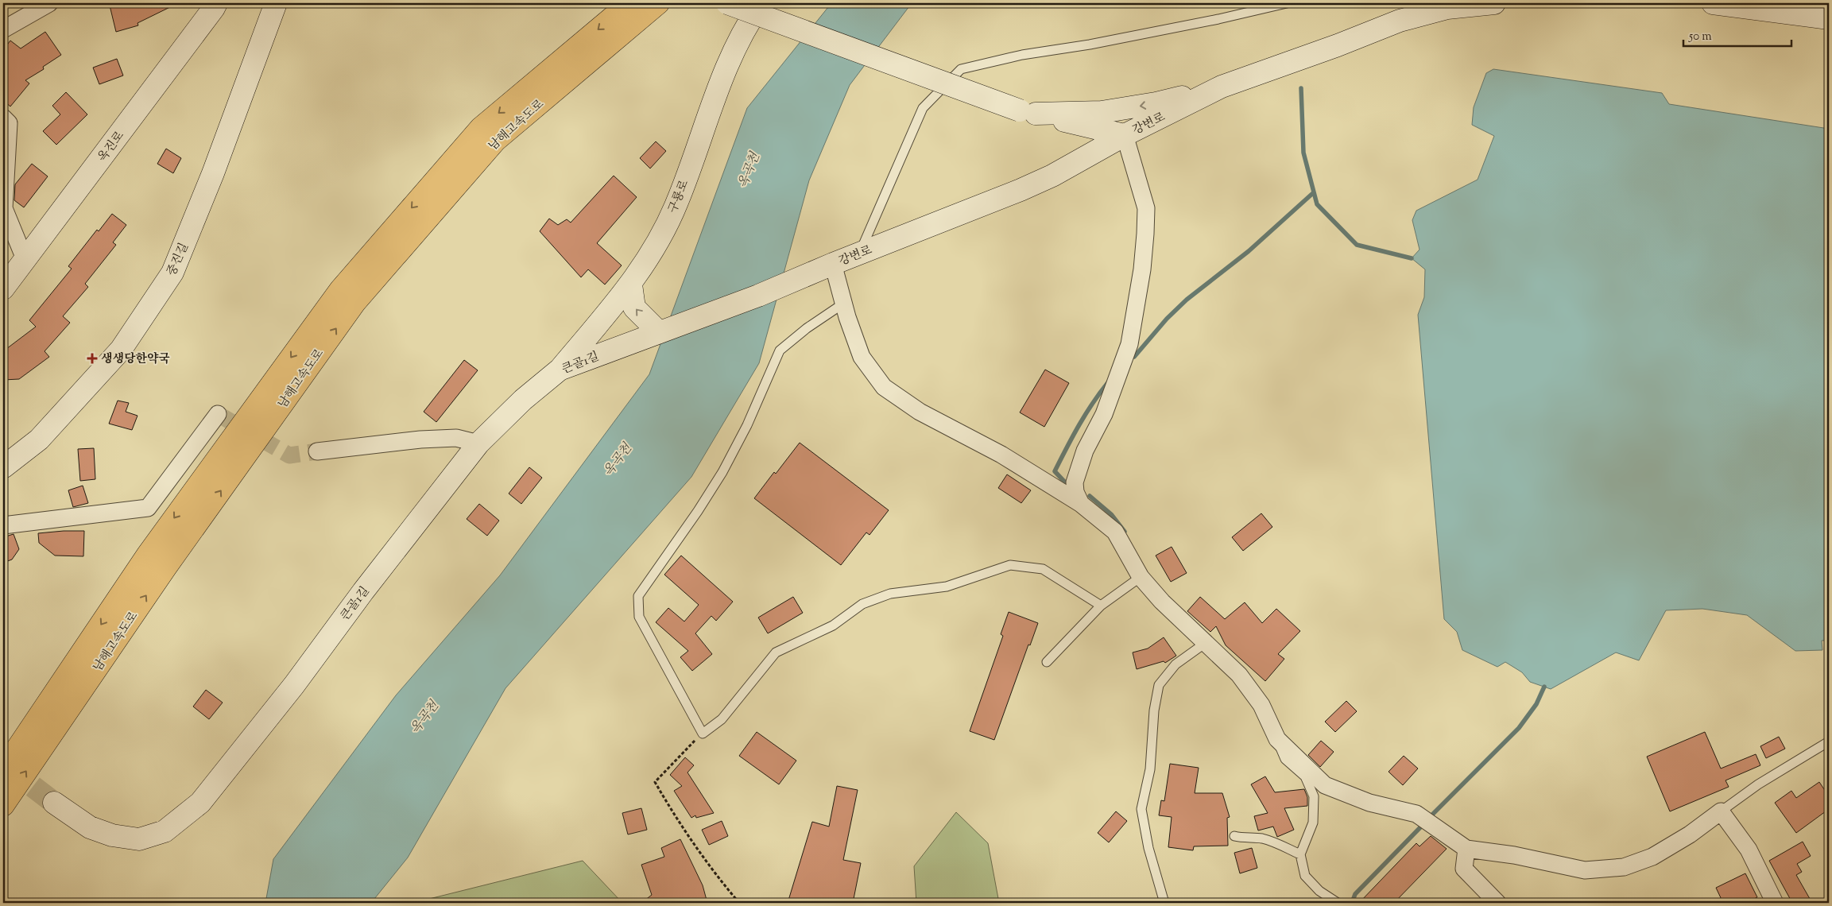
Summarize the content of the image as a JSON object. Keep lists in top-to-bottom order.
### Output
{
  "streets": {
    "highway": ["남해고속도로"],
    "main road": [
      "강변로",
      "옥진로",
      "구룡로",
      "중진길",
      "큰골1길"
    ]
  },
  "crossings": [
    ["강변로", "큰골1길"],
    ["구룡로", "큰골1길"]
  ],
  "water": ["옥곡천"],
  "places": {
    "health": ["생생당한약국"]
  },
  "scale_bar": "50 m"
}
